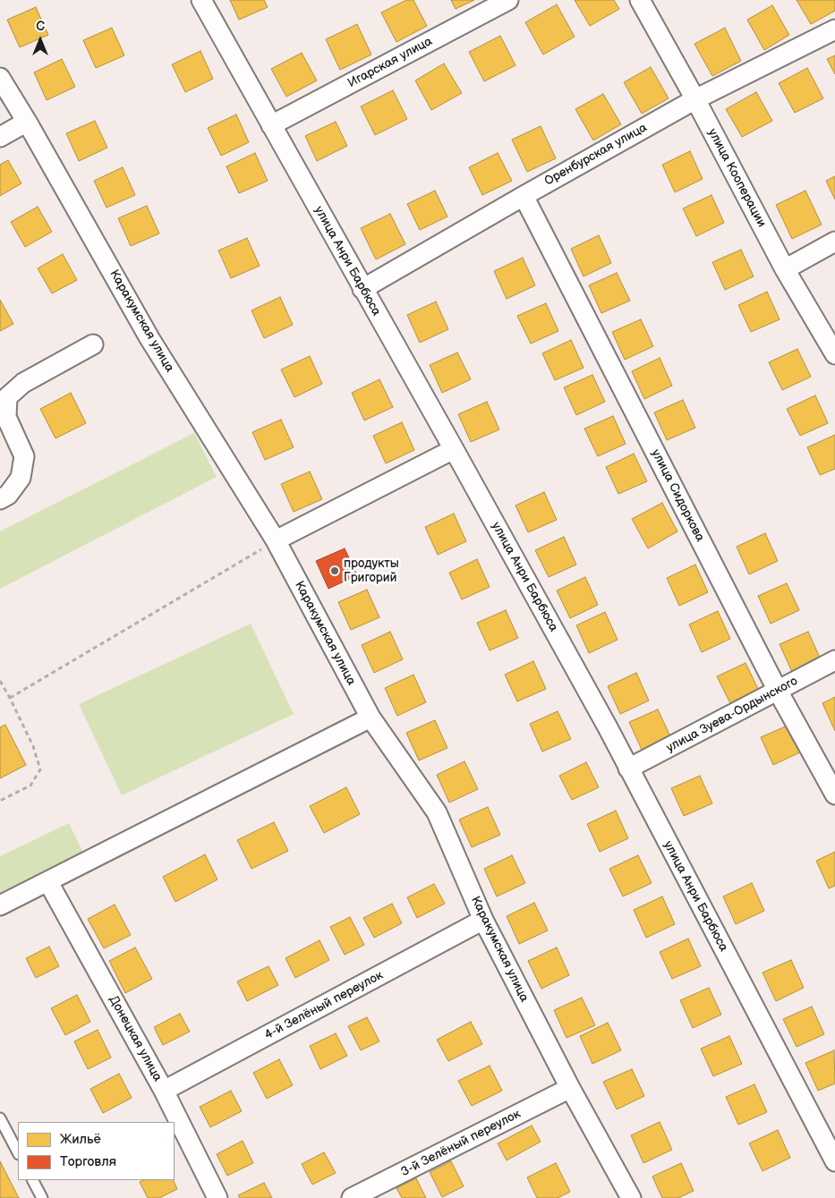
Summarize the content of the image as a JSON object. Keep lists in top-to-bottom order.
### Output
{
  "streets": {
    "street": [
      "Игарская улица",
      "Оренбурская улица",
      "улица Кооперации",
      "улица Анри Барбюса",
      "Каракумская улица",
      "улица Сидоркова",
      "улица Зуева-Ордынского",
      "4-й Зелёный переулок",
      "Донецкая улица",
      "3-й Зелёный переулок"
    ]
  },
  "crossings": [
    ["Игарская улица", "улица Анри Барбюса"],
    ["Оренбурская улица", "улица Кооперации"],
    ["Оренбурская улица", "улица Анри Барбюса"],
    ["Оренбурская улица", "улица Сидоркова"],
    ["улица Анри Барбюса", "улица Зуева-Ордынского"],
    ["Каракумская улица", "4-й Зелёный переулок"],
    ["Каракумская улица", "3-й Зелёный переулок"],
    ["улица Сидоркова", "улица Зуева-Ордынского"],
    ["4-й Зелёный переулок", "Донецкая улица"]
  ],
  "places": ["продукты Григорий"],
  "legend": ["Жильё", "Торговля"],
  "north": "top"
}
